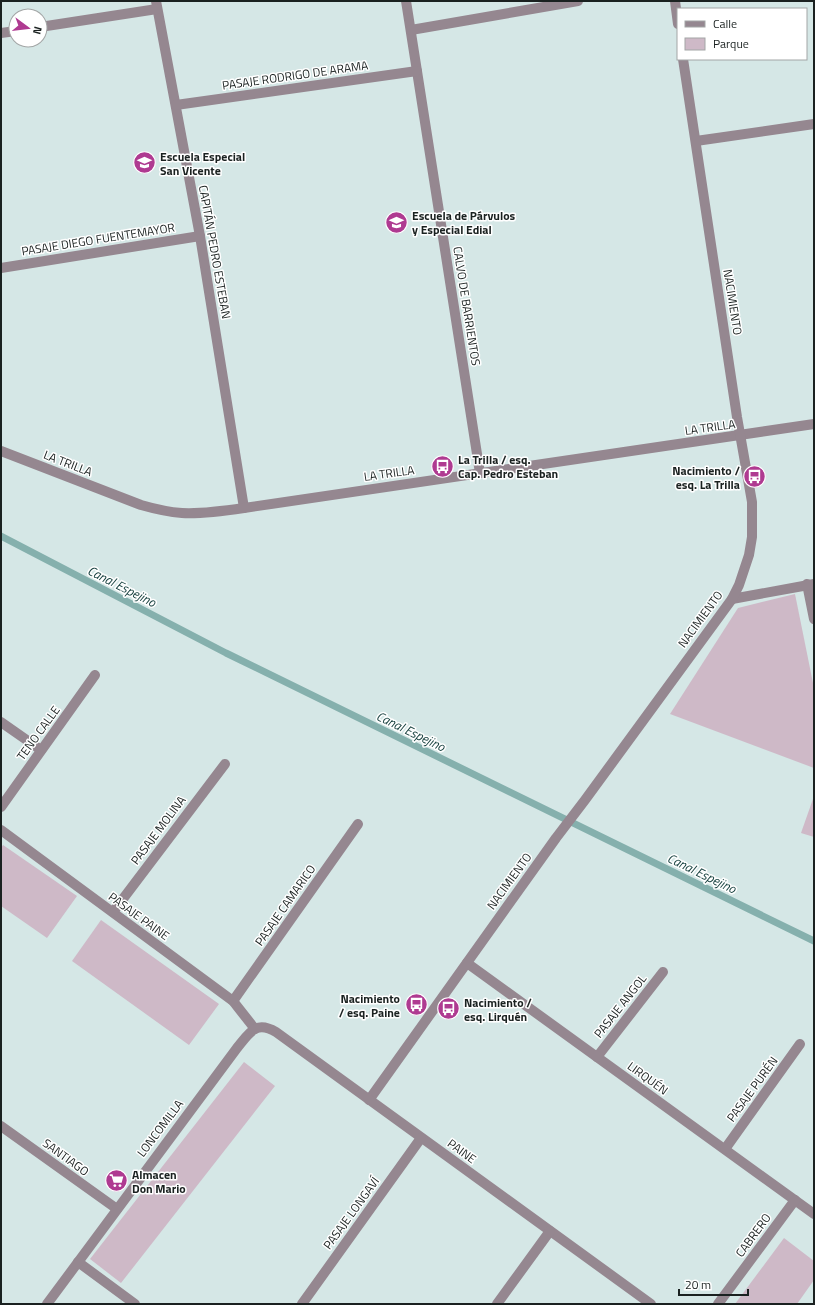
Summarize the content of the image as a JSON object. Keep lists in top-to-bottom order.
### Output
{
  "streets": {
    "street": [
      "PASAJE RODRIGO DE ARAMA",
      "PASAJE DIEGO FUENTEMAYOR",
      "CAPITÁN PEDRO ESTEBAN",
      "NACIMIENTO",
      "CALVO DE BARRIENTOS",
      "LA TRILLA",
      "TENO CALLE",
      "PASAJE MOLINA",
      "PASAJE CAMARICO",
      "PASAJE PAINE",
      "PASAJE ANGOL",
      "LIRQUÉN",
      "PASAJE PURÉN",
      "LONCOMILLA",
      "PAINE",
      "SANTIAGO",
      "PASAJE LONGAVÍ",
      "CABRERO"
    ]
  },
  "crossings": [
    ["PASAJE RODRIGO DE ARAMA", "CAPITÁN PEDRO ESTEBAN"],
    ["PASAJE RODRIGO DE ARAMA", "CALVO DE BARRIENTOS"],
    ["PASAJE DIEGO FUENTEMAYOR", "CAPITÁN PEDRO ESTEBAN"],
    ["CAPITÁN PEDRO ESTEBAN", "LA TRILLA"],
    ["NACIMIENTO", "LA TRILLA"],
    ["NACIMIENTO", "LIRQUÉN"],
    ["NACIMIENTO", "PAINE"],
    ["CALVO DE BARRIENTOS", "LA TRILLA"],
    ["PASAJE MOLINA", "PASAJE PAINE"],
    ["PASAJE CAMARICO", "PASAJE PAINE"],
    ["PASAJE PAINE", "LONCOMILLA"],
    ["PASAJE PAINE", "PAINE"],
    ["PASAJE ANGOL", "LIRQUÉN"],
    ["LIRQUÉN", "PASAJE PURÉN"],
    ["LIRQUÉN", "CABRERO"],
    ["LONCOMILLA", "PAINE"],
    ["LONCOMILLA", "SANTIAGO"],
    ["PAINE", "PASAJE LONGAVÍ"]
  ],
  "water": ["Canal Espejino"],
  "places": {
    "school or university": ["Escuela Especial San Vicente", "Escuela de Párvulos y Especial Edial"],
    "bus stop": [
      "La Trilla / esq. Cap. Pedro Esteban",
      "Nacimiento / esq. La Trilla",
      "Nacimiento / esq. Paine",
      "Nacimiento / esq. Lirquén"
    ],
    "supermarket": ["Almacen Don Mario"]
  },
  "legend": ["Calle", "Parque"],
  "scale_bar": "20 m",
  "north": "right"
}
